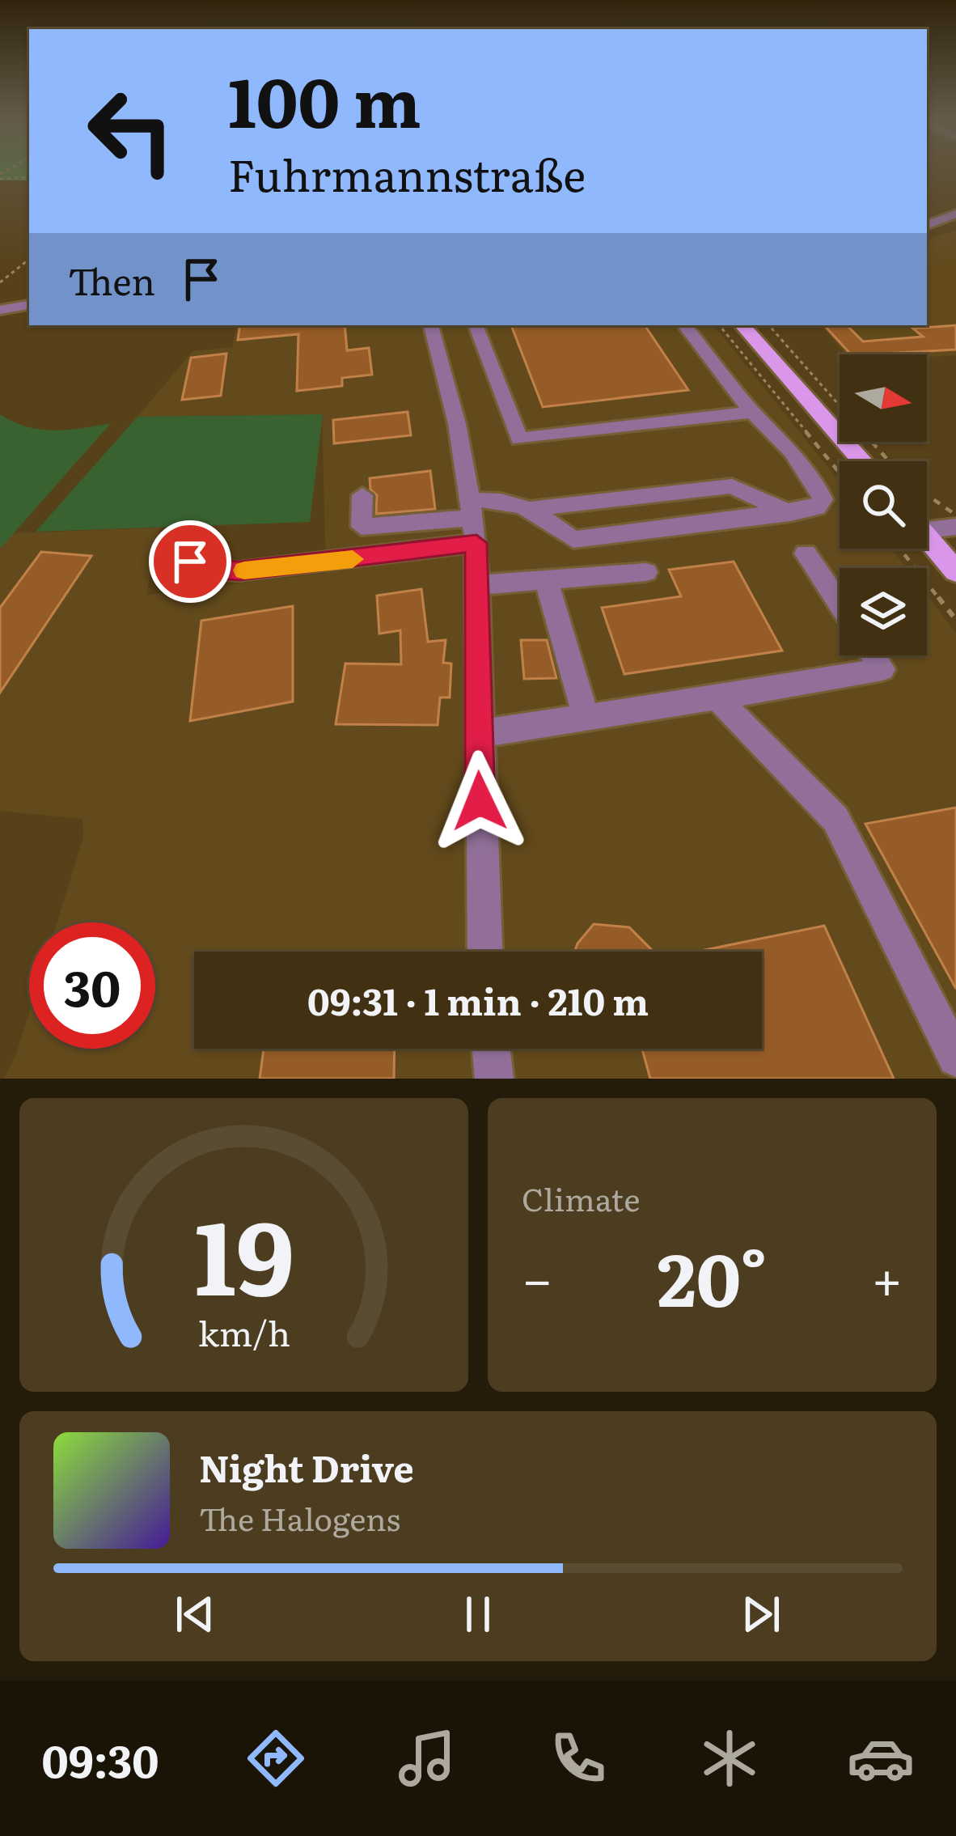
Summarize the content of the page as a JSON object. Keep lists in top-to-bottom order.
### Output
{
  "north": "right",
  "page": {
    "turn": ["100 m", "Fuhrmannstraße"],
    "then": "Then",
    "limit": "30",
    "trip": "09:31 · 1 min · 210 m",
    "tile": "Climate",
    "heat": ["−", "20°", "+"],
    "song": ["Night Drive", "The Halogens"],
    "tabs": "09:30",
    "gauge": ["19", "km/h"]
  }
}
